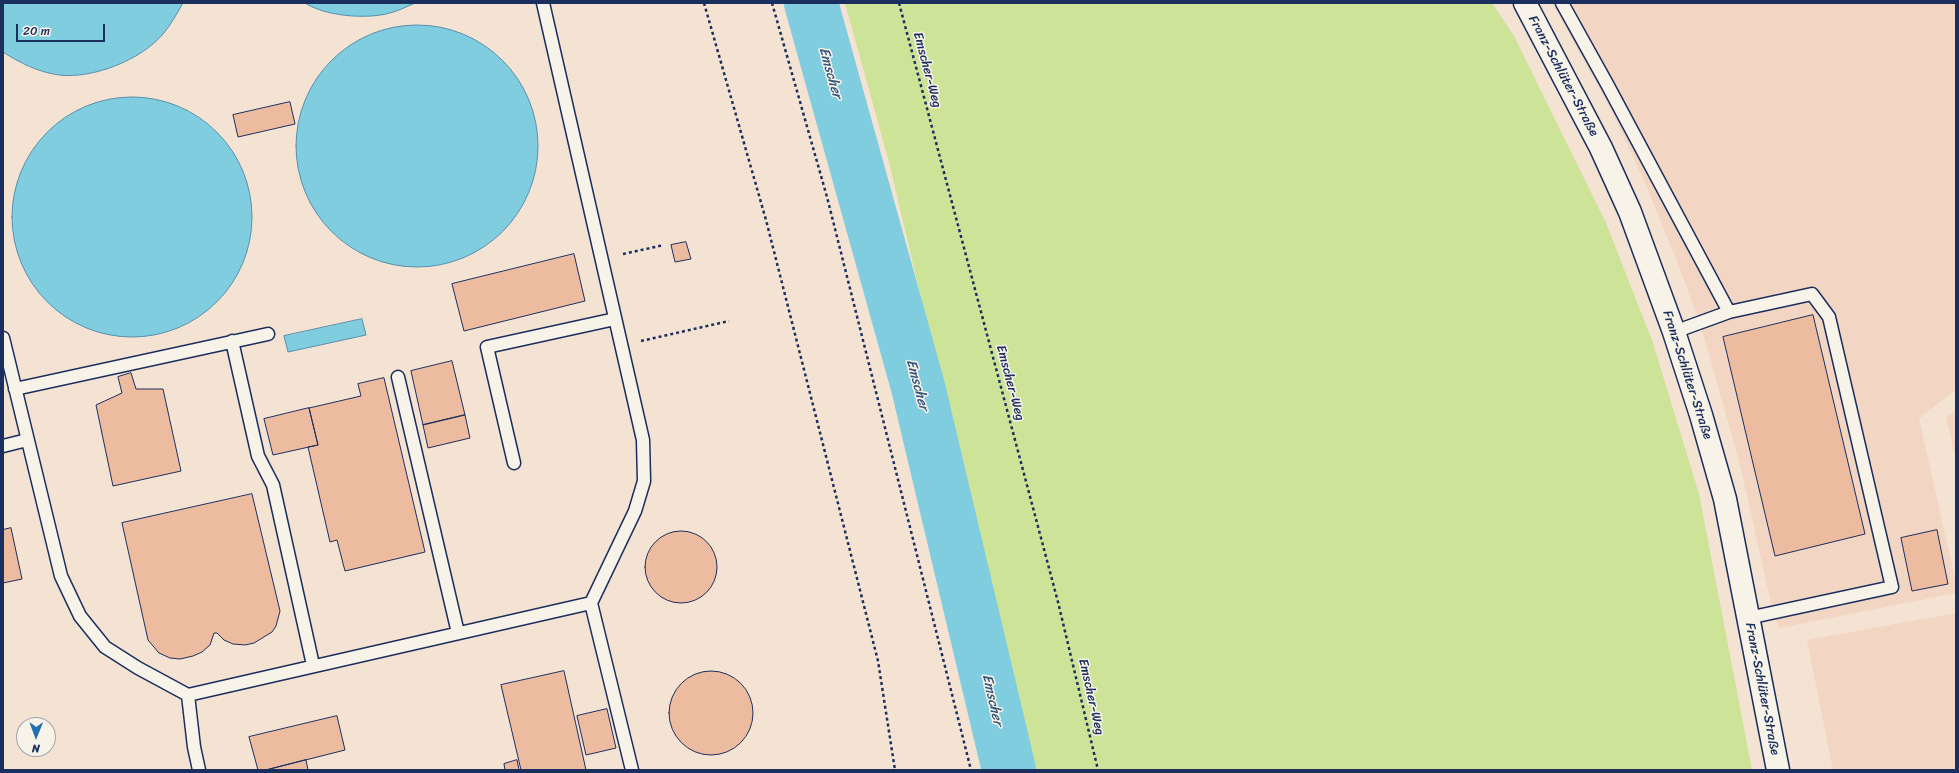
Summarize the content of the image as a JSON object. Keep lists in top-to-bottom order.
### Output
{
  "streets": {
    "street": ["Franz-Schlüter-Straße"],
    "path": ["Emscher-Weg"]
  },
  "water": ["Emscher"],
  "scale_bar": "20 m",
  "north": "bottom"
}
